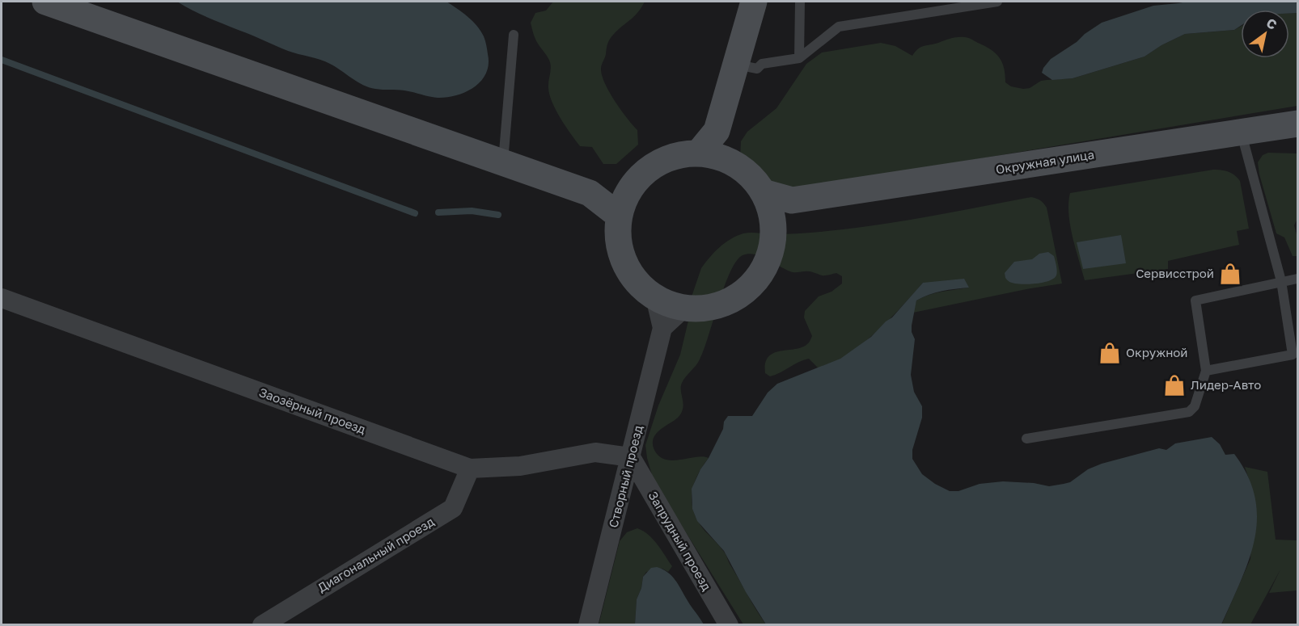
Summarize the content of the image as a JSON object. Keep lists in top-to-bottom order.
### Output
{
  "streets": {
    "main road": ["Окружная улица"],
    "street": [
      "Заозёрный проезд",
      "Створный проезд",
      "Запрудный проезд",
      "Диагональный проезд"
    ]
  },
  "crossings": [
    ["Заозёрный проезд", "Створный проезд"],
    ["Заозёрный проезд", "Запрудный проезд"],
    ["Заозёрный проезд", "Диагональный проезд"],
    ["Створный проезд", "Запрудный проезд"]
  ],
  "places": {
    "shop": ["Сервисстрой", "Окружной", "Лидер-Авто"]
  },
  "north": "top right"
}
